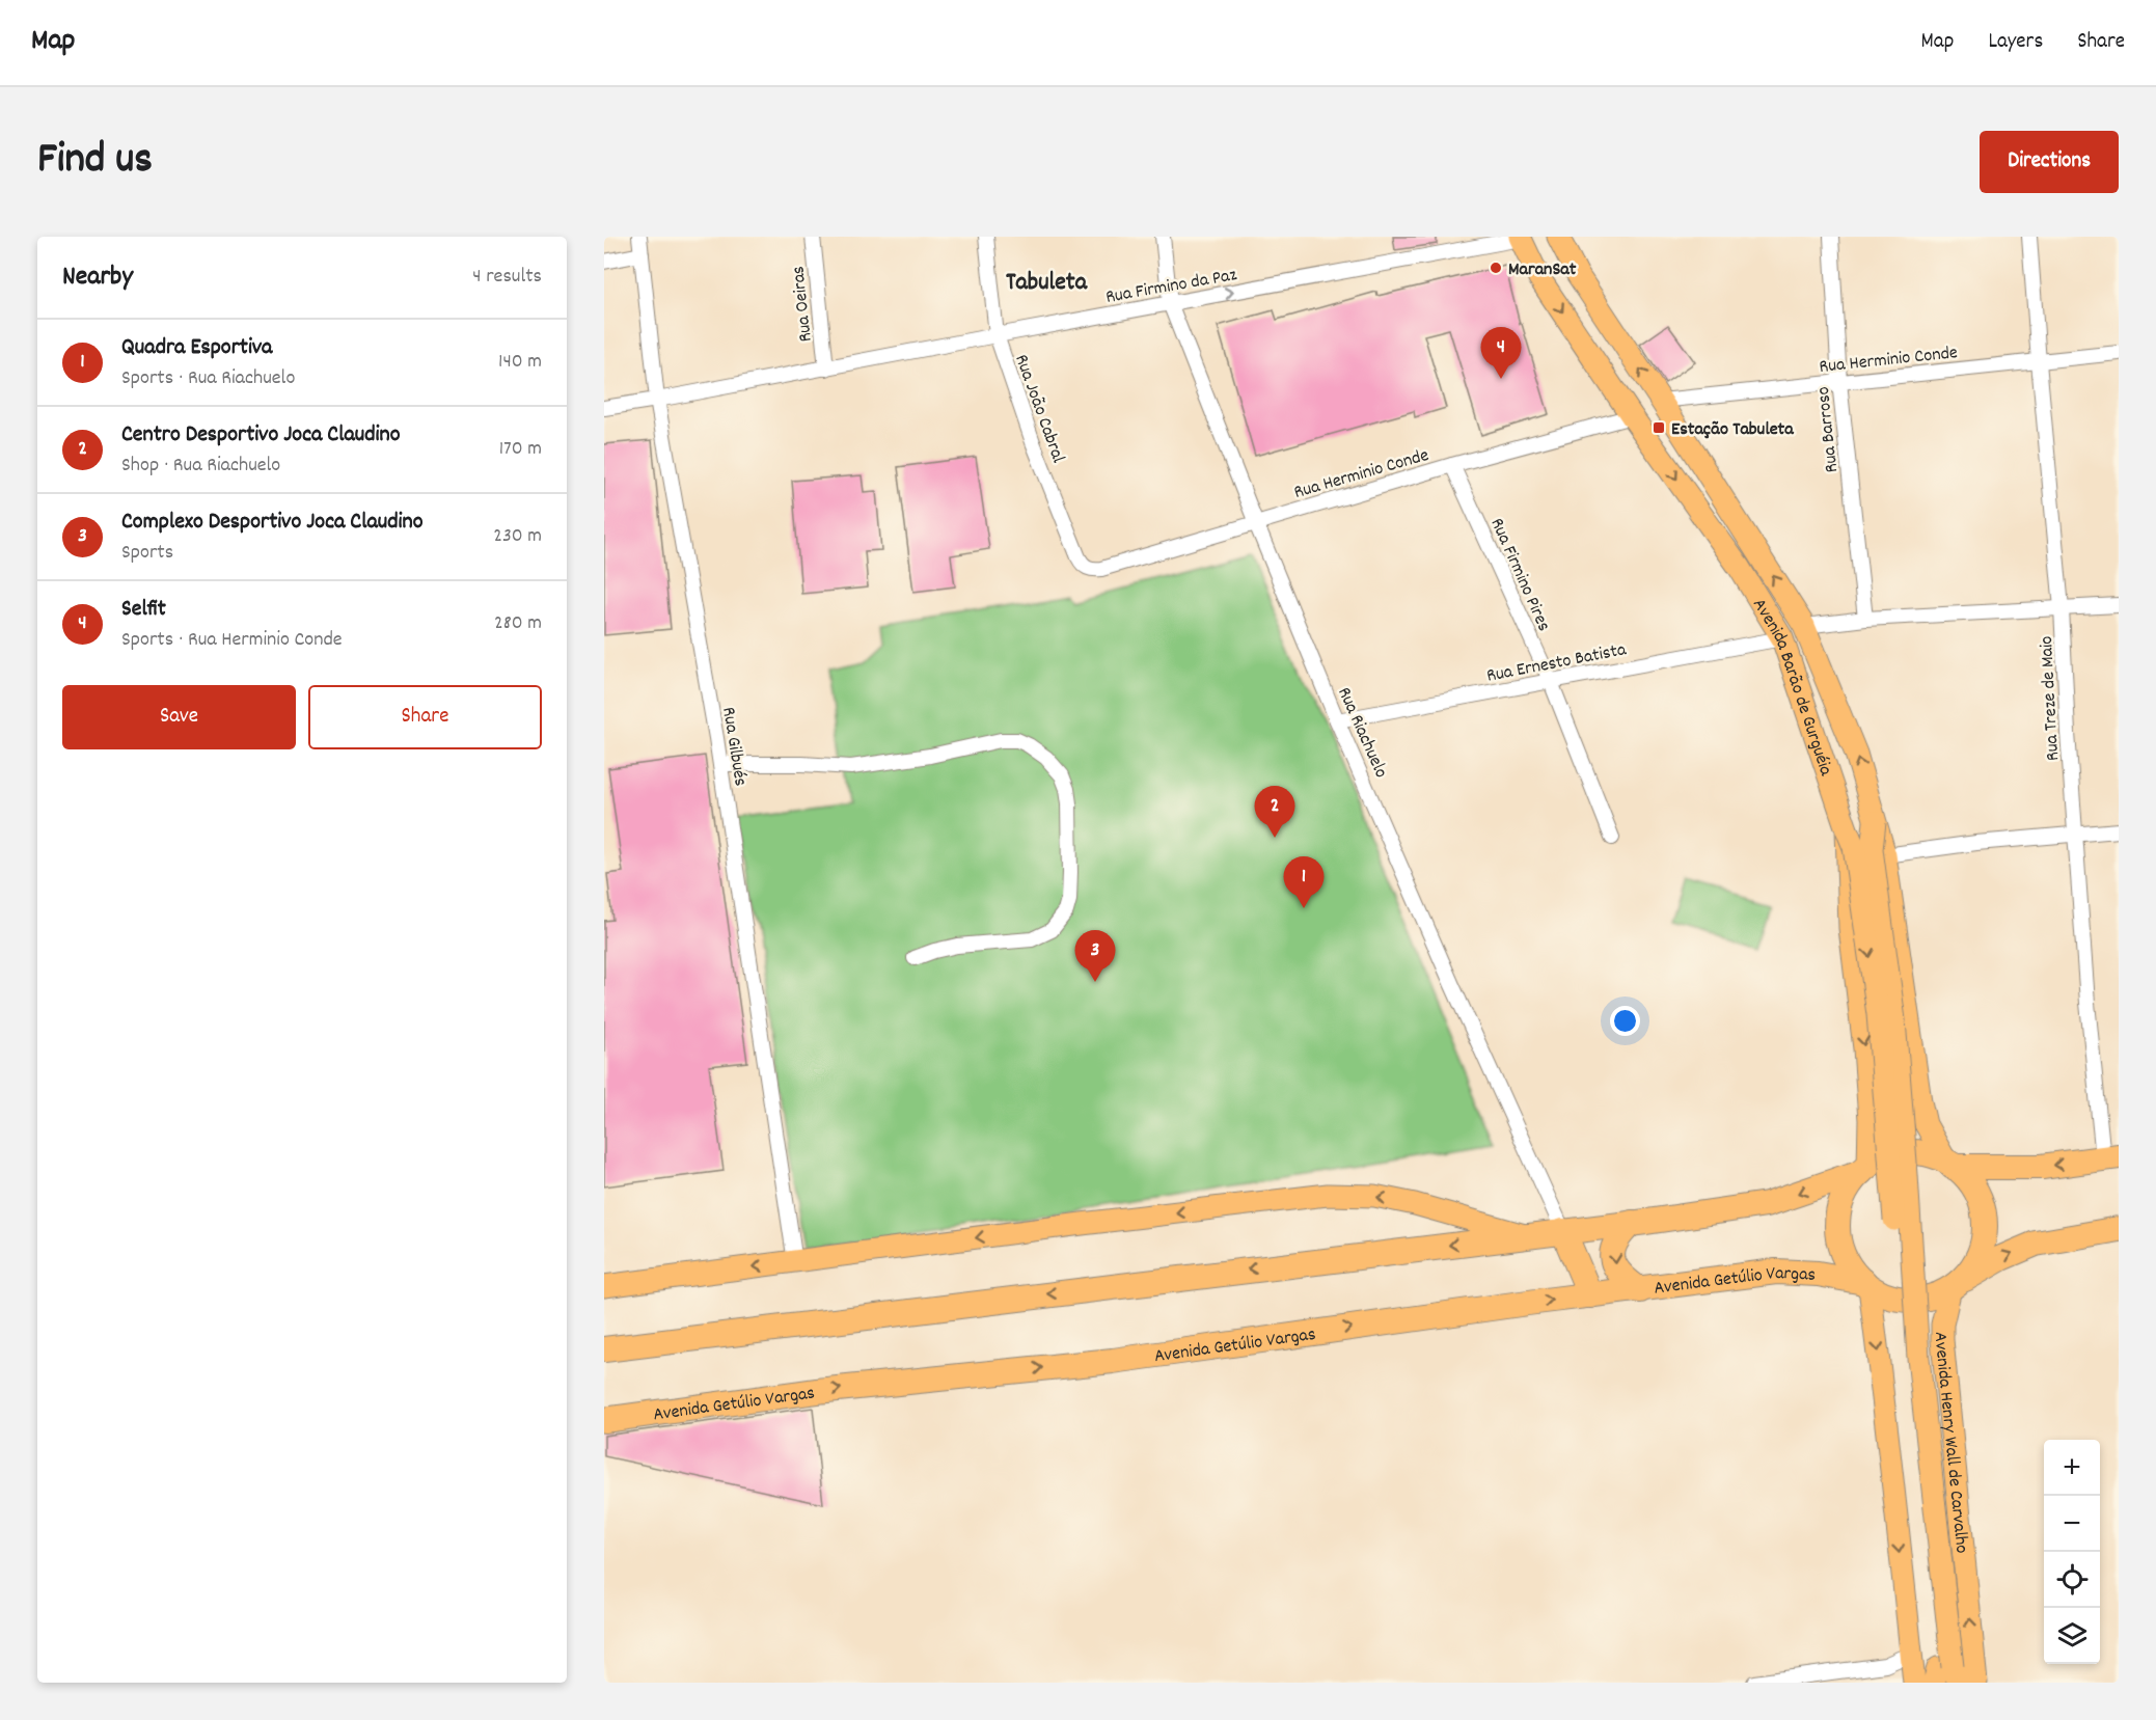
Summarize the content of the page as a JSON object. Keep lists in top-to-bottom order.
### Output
{
  "streets": {
    "highway": ["Avenida Getúlio Vargas", "Avenida Henry Wall de Carvalho"],
    "main road": ["Avenida Barão de Gurguéia"],
    "street": [
      "Rua Firmino da Paz",
      "Rua Oeiras",
      "Rua Herminio Conde",
      "Rua João Cabral",
      "Rua Barroso",
      "Rua Firmino Pires",
      "Rua Ernesto Batista",
      "Rua Treze de Maio",
      "Rua Riachuelo",
      "Rua Gilbués"
    ]
  },
  "crossings": [
    ["Rua Firmino da Paz", "Rua Oeiras"],
    ["Rua Firmino da Paz", "Rua João Cabral"],
    ["Rua Firmino da Paz", "Avenida Barão de Gurguéia"],
    ["Rua Firmino da Paz", "Rua Riachuelo"],
    ["Rua Firmino da Paz", "Rua Gilbués"],
    ["Rua Herminio Conde", "Rua João Cabral"],
    ["Rua Herminio Conde", "Rua Barroso"],
    ["Rua Herminio Conde", "Rua Firmino Pires"],
    ["Rua Herminio Conde", "Avenida Barão de Gurguéia"],
    ["Rua Herminio Conde", "Rua Treze de Maio"],
    ["Rua Herminio Conde", "Rua Riachuelo"],
    ["Rua Firmino Pires", "Rua Ernesto Batista"],
    ["Rua Ernesto Batista", "Avenida Barão de Gurguéia"],
    ["Rua Ernesto Batista", "Rua Riachuelo"],
    ["Avenida Barão de Gurguéia", "Avenida Getúlio Vargas"],
    ["Avenida Barão de Gurguéia", "Avenida Henry Wall de Carvalho"],
    ["Avenida Getúlio Vargas", "Avenida Henry Wall de Carvalho"]
  ],
  "one_way": ["Rua Firmino da Paz", "Avenida Henry Wall de Carvalho"],
  "districts": ["Tabuleta"],
  "places": {
    "other": ["MaranSat"],
    "transit": ["Estação Tabuleta"]
  },
  "page": {
    "header": "Map",
    "nav": ["Map", "Layers", "Share"],
    "title": "Find us",
    "buttons": [
      "Directions",
      ["Save", "Share"]
    ],
    "heading": ["Nearby", "4 results"],
    "list": [
      {
        "mark": "1",
        "name": "Quadra Esportiva",
        "note": "Sports · Rua Riachuelo",
        "value": "140 m"
      },
      {
        "mark": "2",
        "name": "Centro Desportivo Joca Claudino",
        "note": "Shop · Rua Riachuelo",
        "value": "170 m"
      },
      {
        "mark": "3",
        "name": "Complexo Desportivo Joca Claudino",
        "note": "Sports",
        "value": "230 m"
      },
      {
        "mark": "4",
        "name": "Selfit",
        "note": "Sports · Rua Herminio Conde",
        "value": "280 m"
      }
    ],
    "pins": [
      "4",
      "2",
      "1",
      "3"
    ],
    "map_buttons": ["+", "−"]
  }
}
